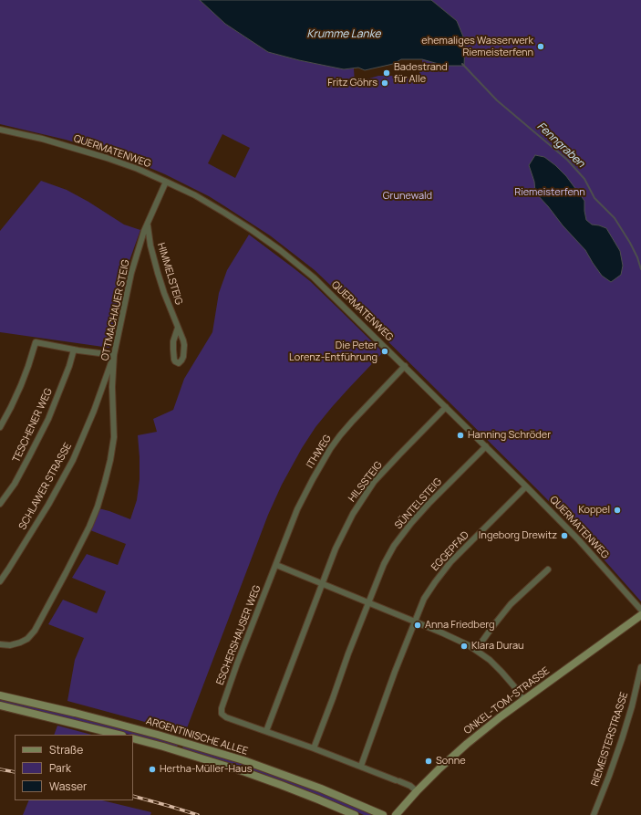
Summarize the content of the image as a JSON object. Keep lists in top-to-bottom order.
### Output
{
  "streets": {
    "main road": ["ONKEL-TOM-STRASSE", "ARGENTINISCHE ALLEE"],
    "street": [
      "QUERMATENWEG",
      "HIMMELSTEIG",
      "OTTMACHAUER STEIG",
      "TESCHENER WEG",
      "ITHWEG",
      "HILSSTEIG",
      "SCHLAWER STRASSE",
      "SÜNTELSTEIG",
      "EGGEPFAD",
      "ESCHERSHAUSER WEG",
      "RIEMEISTERSTRASSE"
    ]
  },
  "crossings": [
    ["QUERMATENWEG", "OTTMACHAUER STEIG"],
    ["QUERMATENWEG", "ITHWEG"],
    ["QUERMATENWEG", "HILSSTEIG"],
    ["QUERMATENWEG", "SÜNTELSTEIG"],
    ["QUERMATENWEG", "EGGEPFAD"],
    ["HIMMELSTEIG", "OTTMACHAUER STEIG"],
    ["OTTMACHAUER STEIG", "SCHLAWER STRASSE"],
    ["ITHWEG", "ESCHERSHAUSER WEG"],
    ["ESCHERSHAUSER WEG", "ONKEL-TOM-STRASSE"]
  ],
  "water": ["Krumme Lanke", "Fenngraben"],
  "parks": ["Riemeisterfenn", "Grunewald"],
  "places": [
    "ehemaliges Wasserwerk Riemeisterfenn",
    "Badestrand für Alle",
    "Fritz Göhrs",
    "Die Peter Lorenz-Entführung",
    "Hanning Schröder",
    "Koppel",
    "Ingeborg Drewitz",
    "Anna Friedberg",
    "Klara Durau",
    "Sonne",
    "Hertha-Müller-Haus"
  ],
  "legend": ["Straße", "Park", "Wasser"]
}
